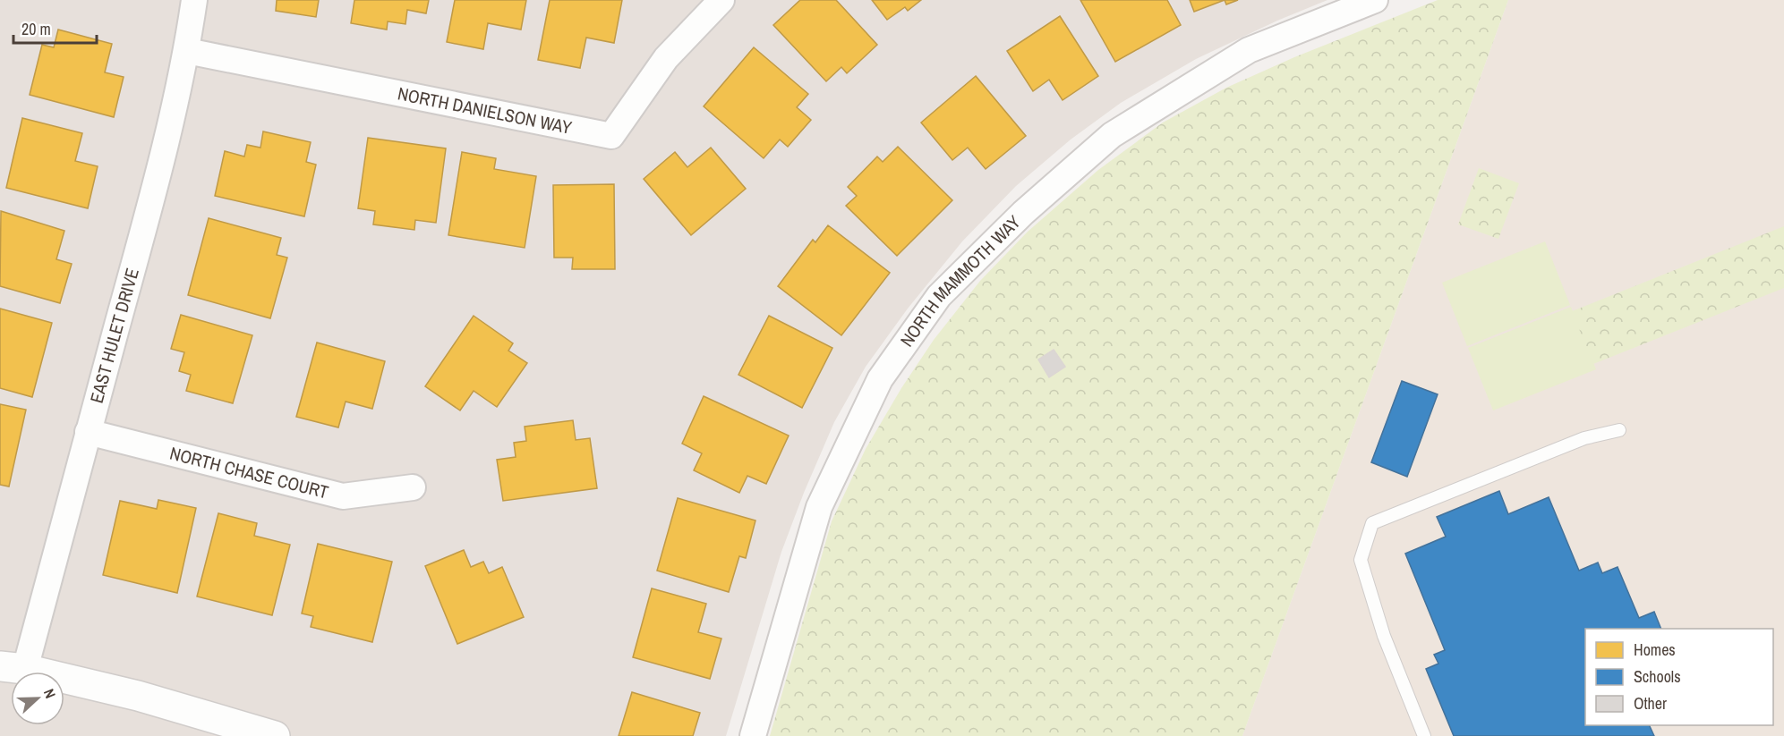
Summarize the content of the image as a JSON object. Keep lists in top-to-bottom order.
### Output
{
  "streets": {
    "street": [
      "NORTH DANIELSON WAY",
      "NORTH MAMMOTH WAY",
      "EAST HULET DRIVE",
      "NORTH CHASE COURT"
    ]
  },
  "crossings": [
    ["NORTH DANIELSON WAY", "EAST HULET DRIVE"],
    ["EAST HULET DRIVE", "NORTH CHASE COURT"]
  ],
  "legend": ["Homes", "Schools", "Other"],
  "scale_bar": "20 m",
  "north": "right"
}
